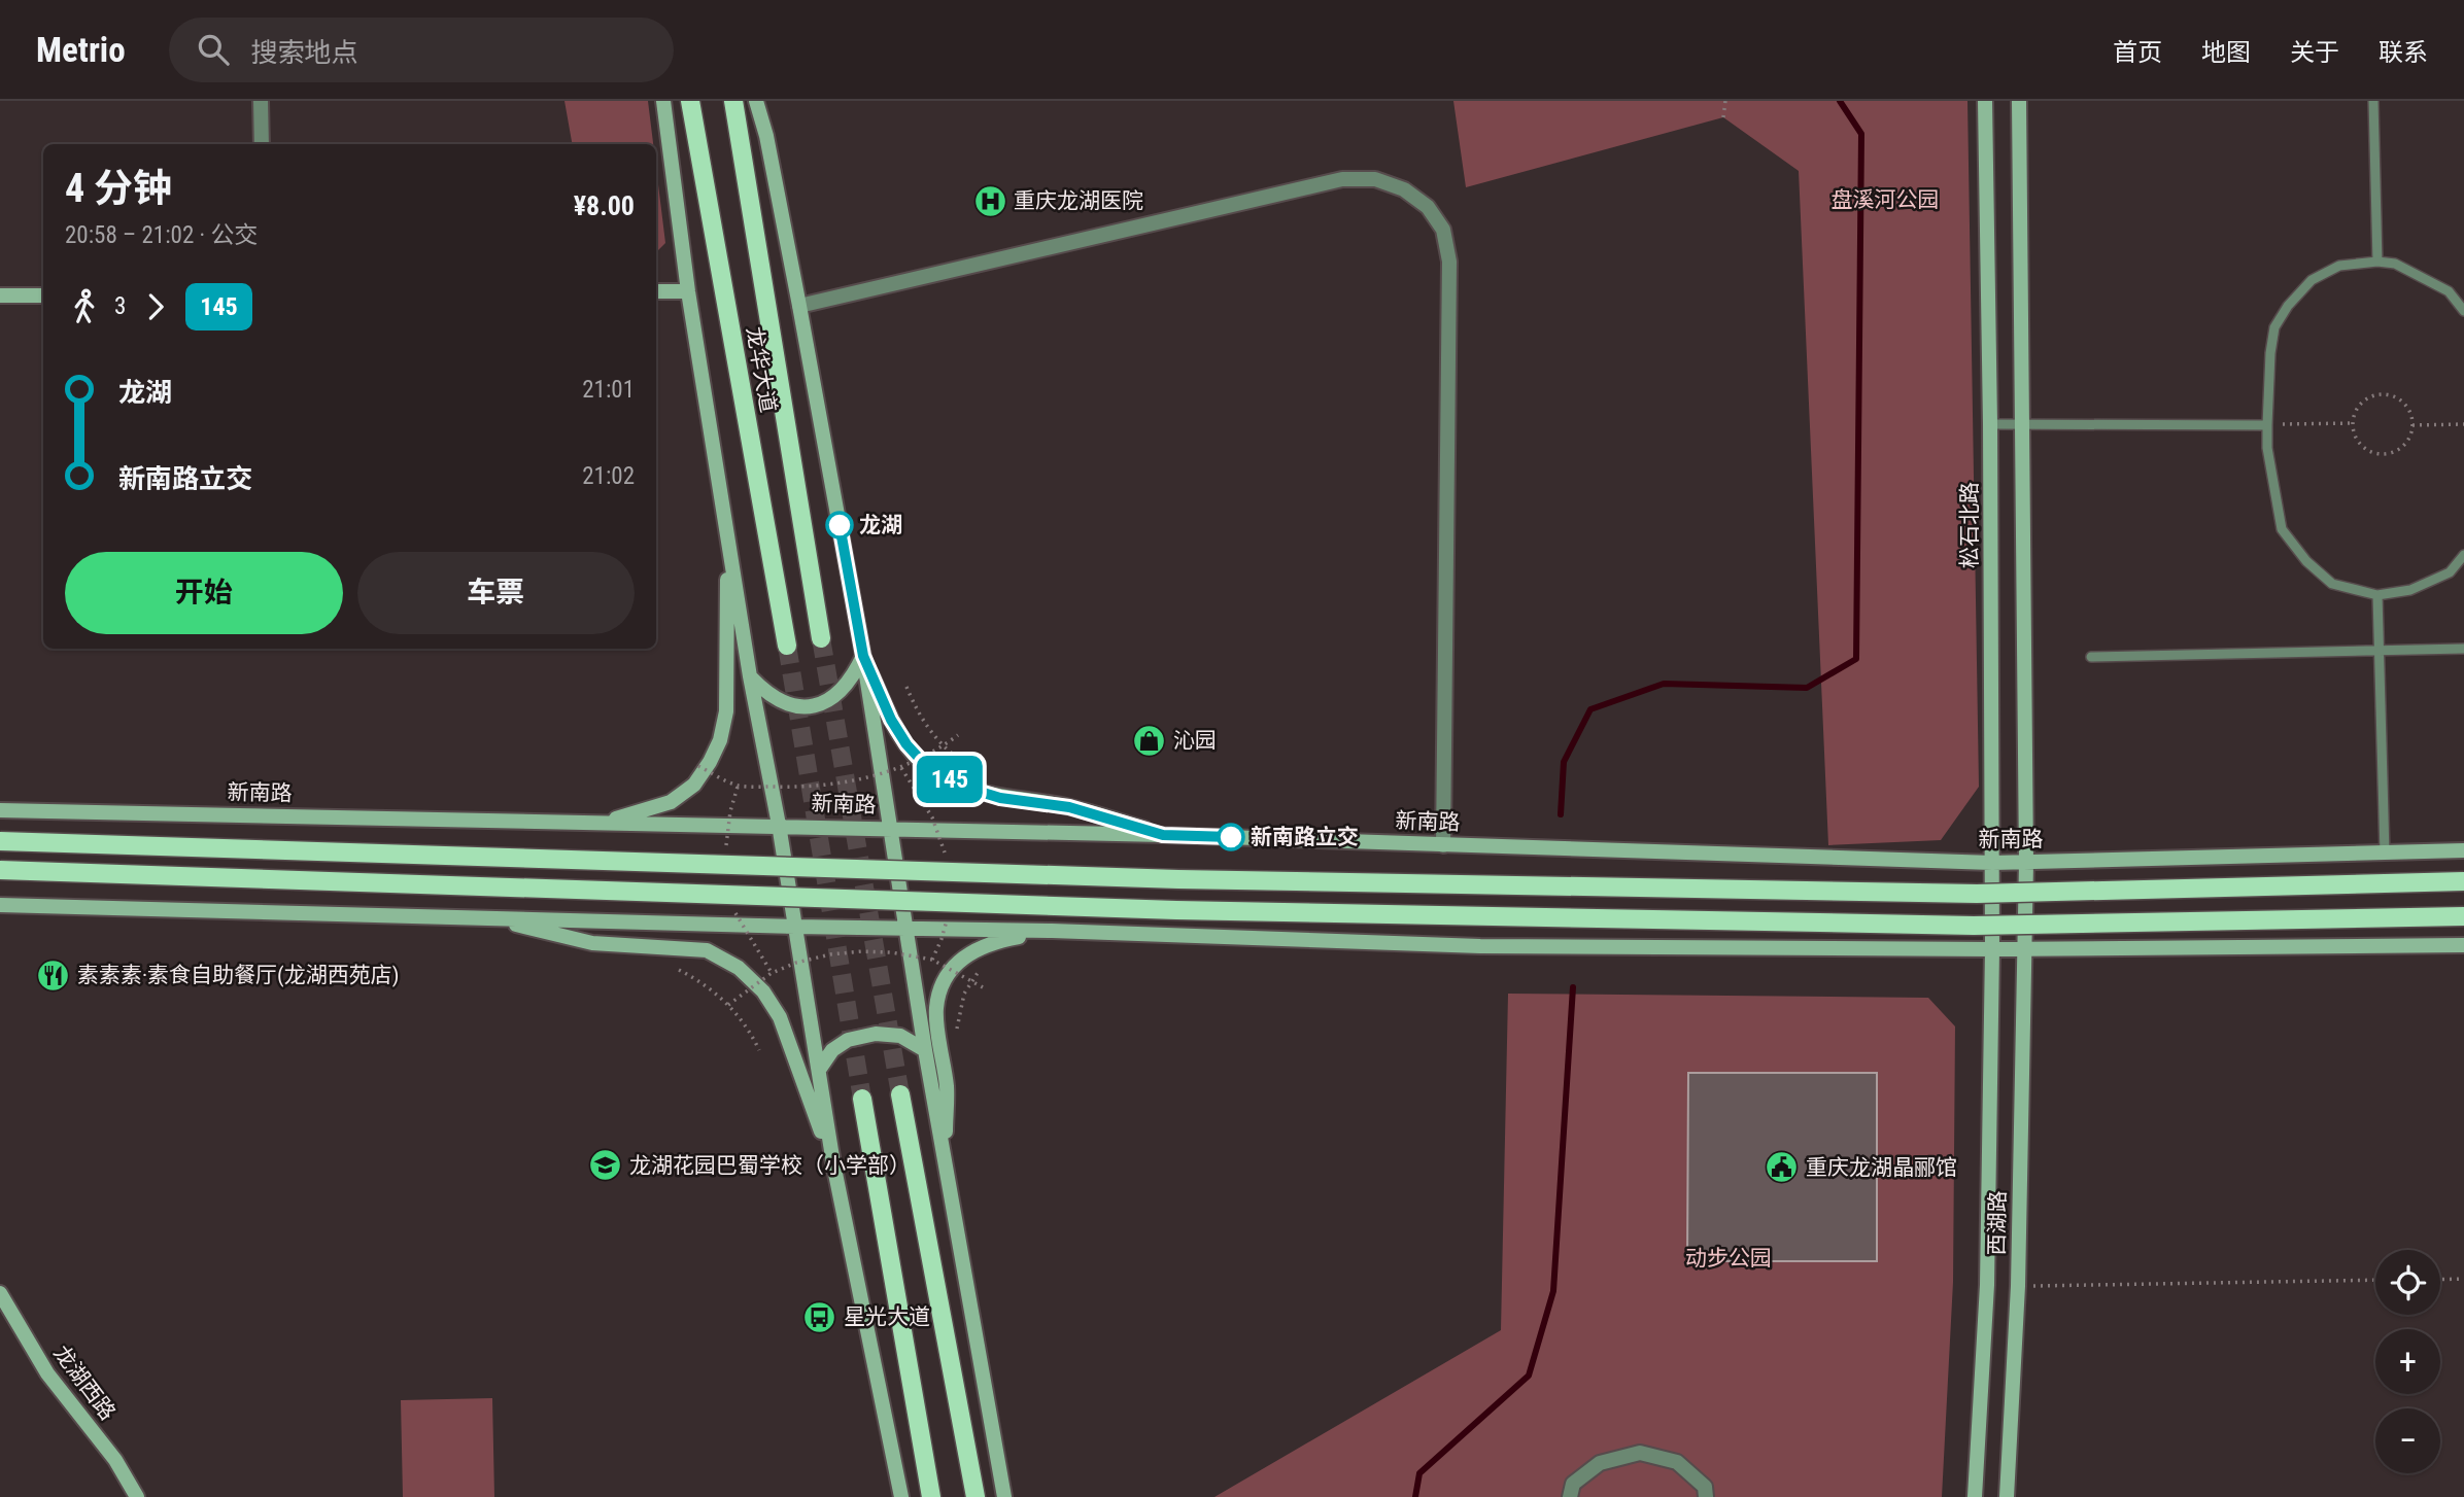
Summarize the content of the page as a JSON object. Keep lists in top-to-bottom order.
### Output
{
  "streets": {
    "main road": ["龙华大道"],
    "street": [
      "松石北路",
      "新南路",
      "西湖路",
      "龙湖西路"
    ]
  },
  "crossings": [
    ["松石北路", "新南路"],
    ["松石北路", "西湖路"]
  ],
  "parks": ["盘溪河公园", "动步公园"],
  "places": {
    "hospital": ["重庆龙湖医院"],
    "other": ["龙湖", "新南路立交"],
    "shop": ["沁园"],
    "restaurant": ["素素素·素食自助餐厅(龙湖西苑店)"],
    "school or university": ["龙湖花园巴蜀学校（小学部）"],
    "public building": ["重庆龙湖晶郦馆"],
    "bus stop": ["星光大道"]
  },
  "lines": ["bus line 145"],
  "page": {
    "header": "Metrio",
    "search": "搜索地点",
    "nav": [
      "首页",
      "地图",
      "关于",
      "联系"
    ],
    "on_map": "145",
    "heading": ["4 分钟", "20:58 – 21:02 · 公交", "¥8.00"],
    "legs": ["3", "145"],
    "list": [
      {
        "name": "龙湖",
        "value": "21:01"
      },
      {
        "name": "新南路立交",
        "value": "21:02"
      }
    ],
    "buttons": ["开始", "车票"],
    "map_buttons": ["+", "−"]
  }
}
